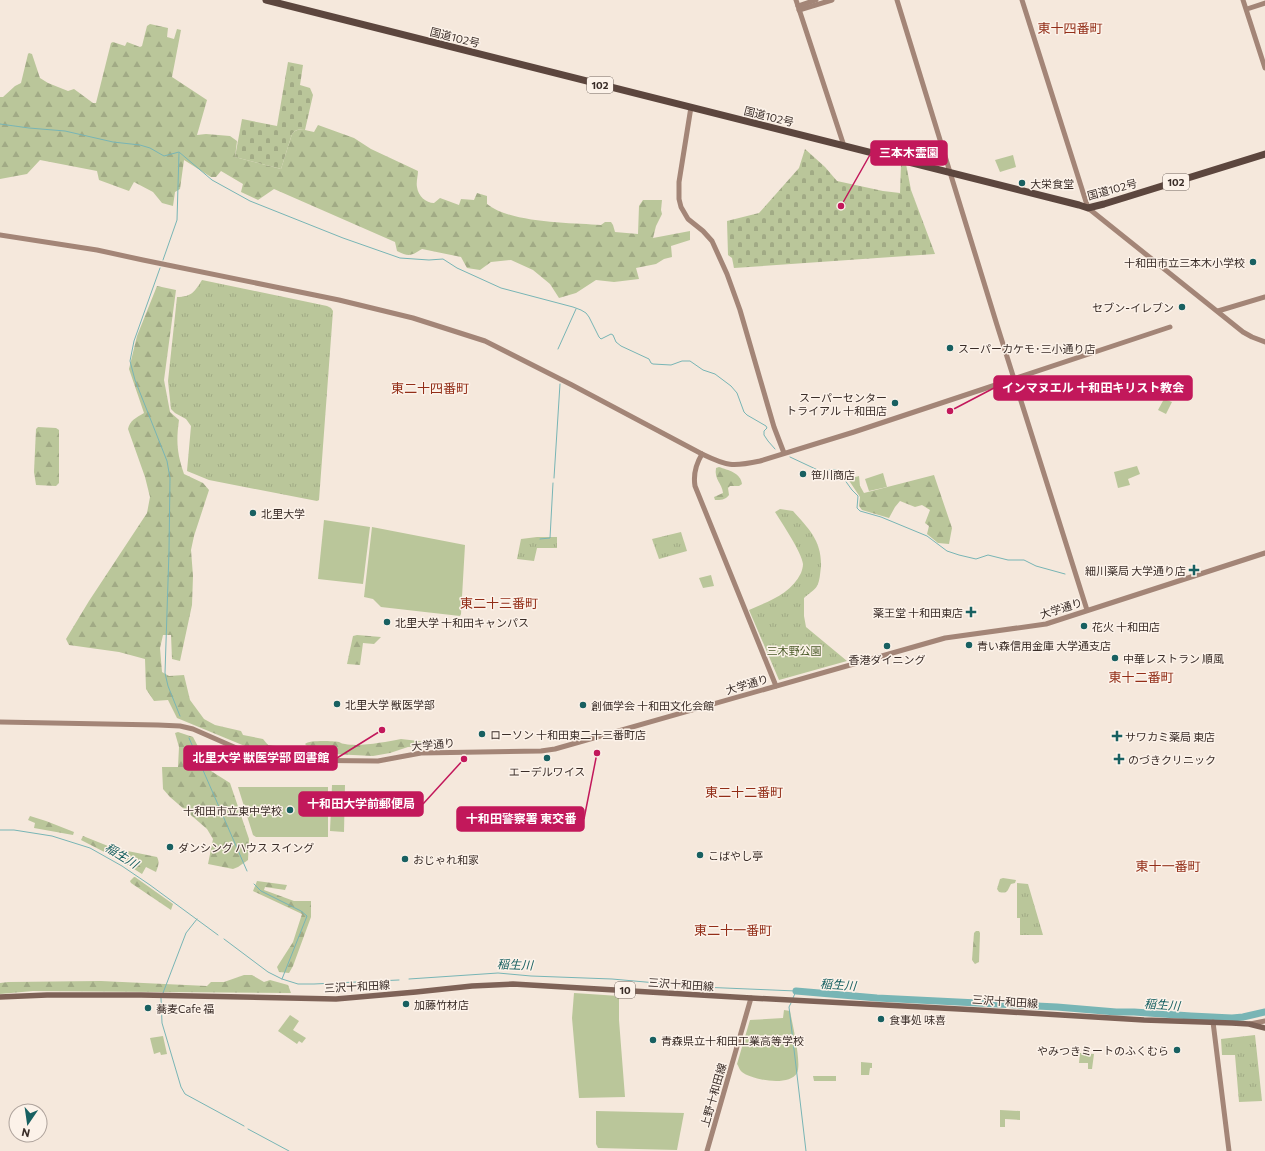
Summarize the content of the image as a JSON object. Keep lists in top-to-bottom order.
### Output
{
  "streets": {
    "highway": ["国道102号", "102"],
    "main road": ["三沢十和田線", "10"],
    "street": ["大学通り", "上野十和田線"]
  },
  "crossings": [
    ["三沢十和田線", "10"],
    ["三沢十和田線", "上野十和田線"]
  ],
  "districts": [
    "東十四番町",
    "東二十四番町",
    "東二十三番町",
    "東十二番町",
    "東二十二番町",
    "東十一番町",
    "東二十一番町"
  ],
  "water": ["稲生川"],
  "parks": ["三木野公園"],
  "places": {
    "other": [
      "大栄食堂",
      "三本木霊園",
      "十和田市立三本木小学校",
      "セブン-イレブン",
      "スーパーカケモ･三小通り店",
      "スーパーセンター トライアル 十和田店",
      "インマヌエル 十和田キリスト教会",
      "笹川商店",
      "北里大学",
      "北里大学 十和田キャンパス",
      "花火 十和田店",
      "青い森信用金庫 大学通支店",
      "香港ダイニング",
      "中華レストラン 順風",
      "北里大学 獣医学部",
      "創価学会 十和田文化会館",
      "北里大学 獣医学部 図書館",
      "ローソン 十和田東二十三番町店",
      "十和田警察署 東交番",
      "エーデルワイス",
      "十和田大学前郵便局",
      "十和田市立東中学校",
      "ダンシング ハウス スイング",
      "こばやし亭",
      "おじゃれ和家",
      "加藤竹材店",
      "蕎麦Cafe 福",
      "食事処 味喜",
      "青森県立十和田工業高等学校",
      "やみつきミートのふくむら"
    ],
    "health": [
      "細川薬局 大学通り店",
      "薬王堂 十和田東店",
      "サワカミ薬局 東店",
      "のづきクリニック"
    ]
  },
  "north": "bottom"
}
